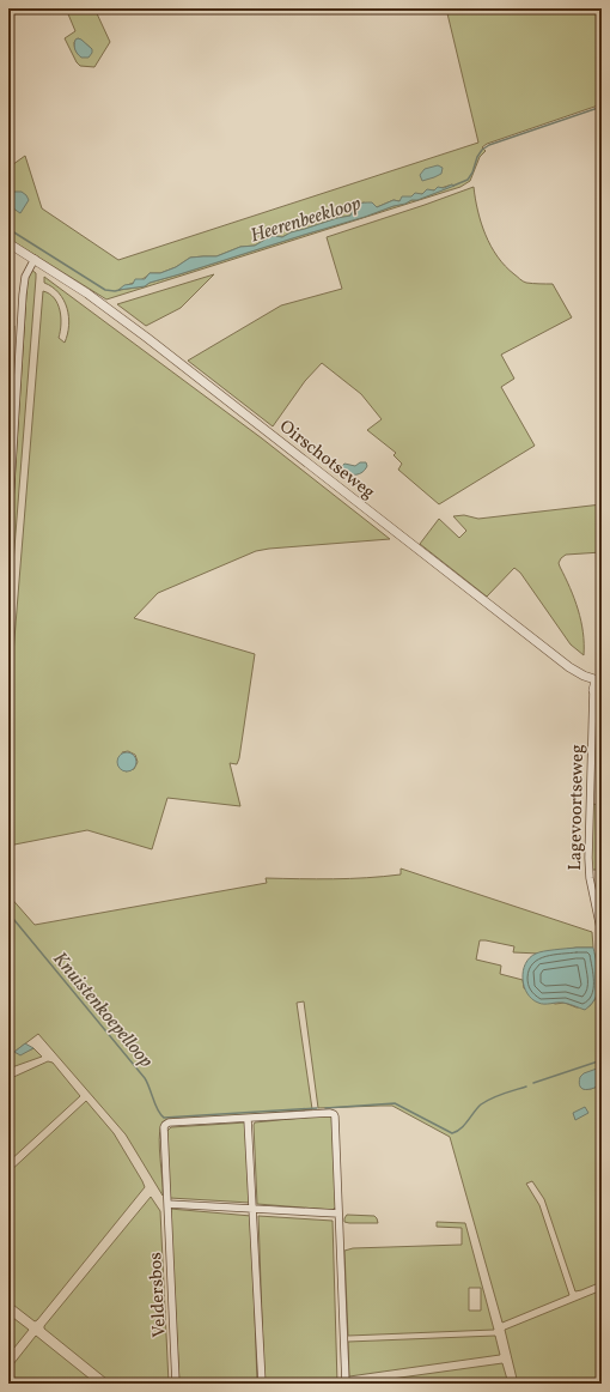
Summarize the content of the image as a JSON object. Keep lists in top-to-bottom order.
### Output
{
  "streets": {
    "street": ["Oirschotseweg", "Lagevoortseweg", "Veldersbos"]
  },
  "crossings": [
    ["Oirschotseweg", "Lagevoortseweg"]
  ],
  "water": ["Heerenbeekloop", "Knuistenkoepelloop"]
}
